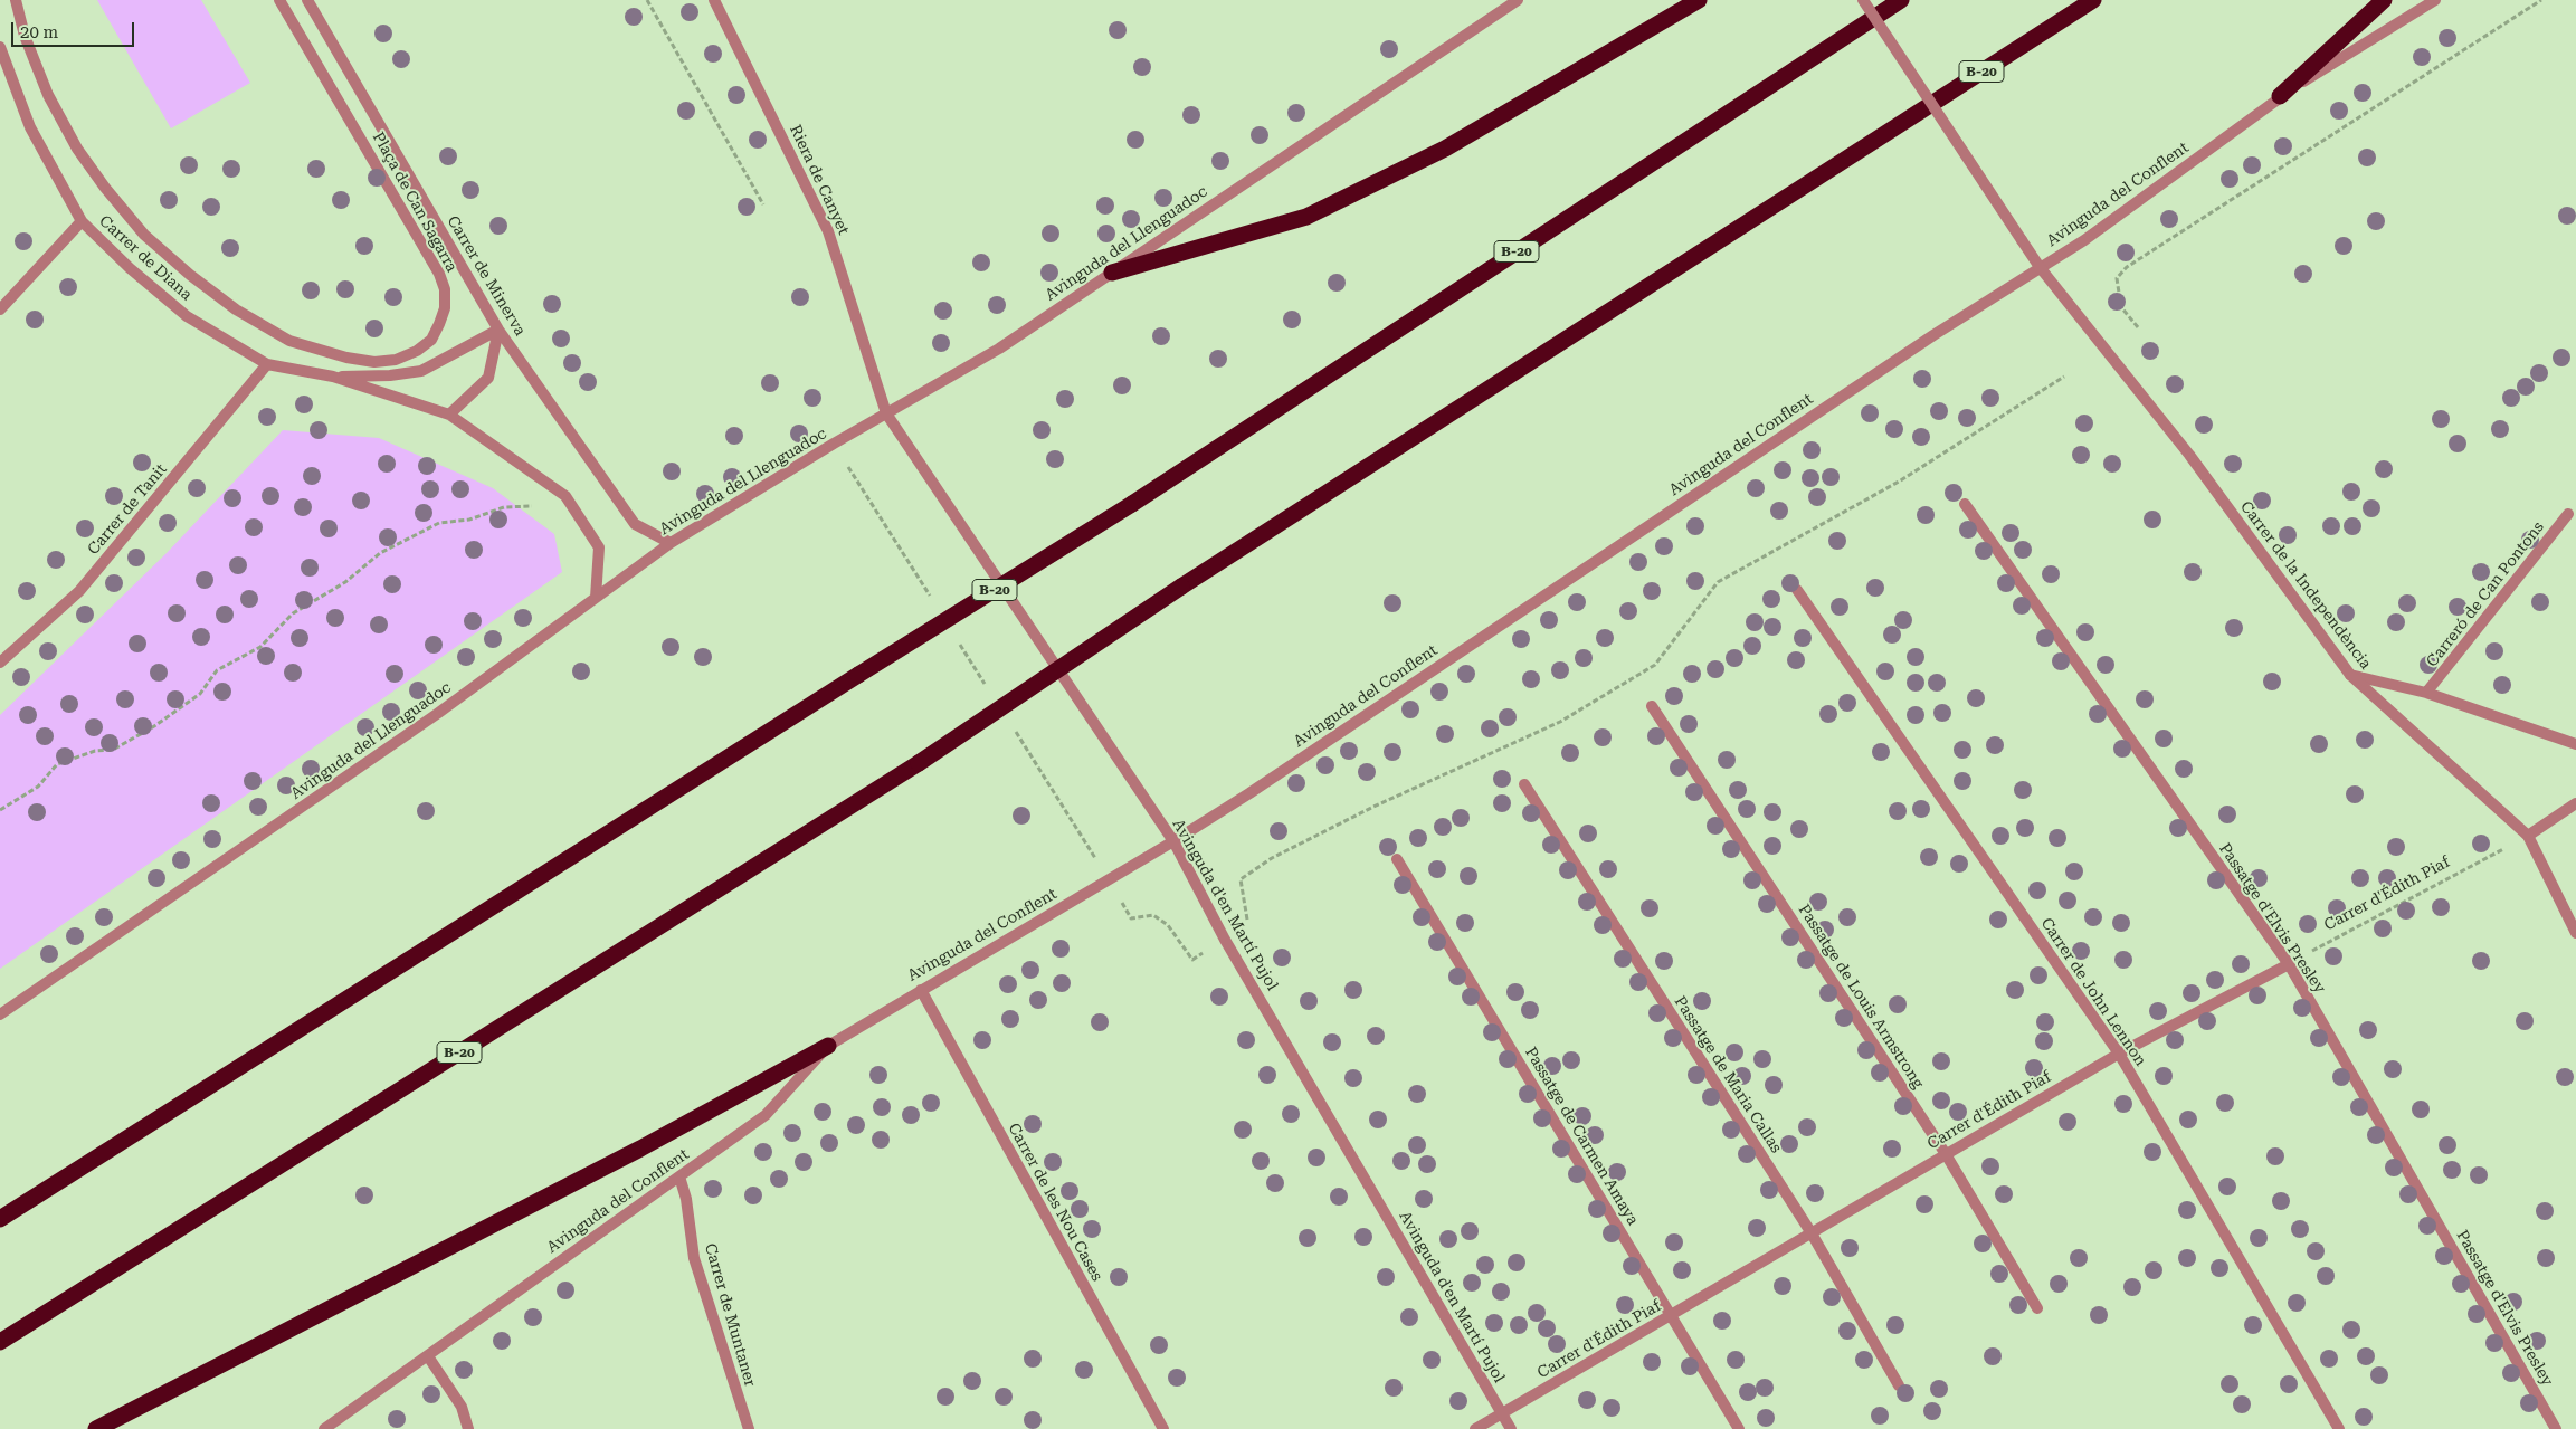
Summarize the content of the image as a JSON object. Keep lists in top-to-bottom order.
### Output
{
  "streets": {
    "highway": ["B-20"],
    "street": [
      "Riera de Canyet",
      "Avinguda del Conflent",
      "Plaça de Can Sagarra",
      "Avinguda del Llenguadoc",
      "Carrer de Diana",
      "Carrer de Minerva",
      "Carrer de Tanit",
      "Carrer de la Independència",
      "Carreró de Can Pontons",
      "Carrer d'Édith Piaf",
      "Avinguda d'en Martí Pujol",
      "Passatge d'Elvis Presley",
      "Carrer de John Lennon",
      "Passatge de Louis Armstrong",
      "Passatge de Maria Callas",
      "Passatge de Carmen Amaya",
      "Carrer de les Nou Cases",
      "Carrer de Muntaner"
    ]
  },
  "crossings": [
    ["Riera de Canyet", "Avinguda del Llenguadoc"],
    ["Riera de Canyet", "Avinguda d'en Martí Pujol"],
    ["Avinguda del Conflent", "Carrer de la Independència"],
    ["Avinguda del Conflent", "Avinguda d'en Martí Pujol"],
    ["Avinguda del Conflent", "Carrer de les Nou Cases"],
    ["Avinguda del Conflent", "Carrer de Muntaner"],
    ["Avinguda del Llenguadoc", "Carrer de Diana"],
    ["Avinguda del Llenguadoc", "Carrer de Minerva"],
    ["Avinguda del Llenguadoc", "Avinguda d'en Martí Pujol"],
    ["Carrer de Diana", "Carrer de Minerva"],
    ["Carrer de Diana", "Carrer de Tanit"],
    ["Carrer de la Independència", "Carrer d'Édith Piaf"],
    ["Carrer d'Édith Piaf", "Avinguda d'en Martí Pujol"],
    ["Carrer d'Édith Piaf", "Passatge d'Elvis Presley"],
    ["Carrer d'Édith Piaf", "Carrer de John Lennon"],
    ["Carrer d'Édith Piaf", "Passatge de Louis Armstrong"],
    ["Carrer d'Édith Piaf", "Passatge de Maria Callas"],
    ["Carrer d'Édith Piaf", "Passatge de Carmen Amaya"]
  ],
  "scale_bar": "20 m"
}
